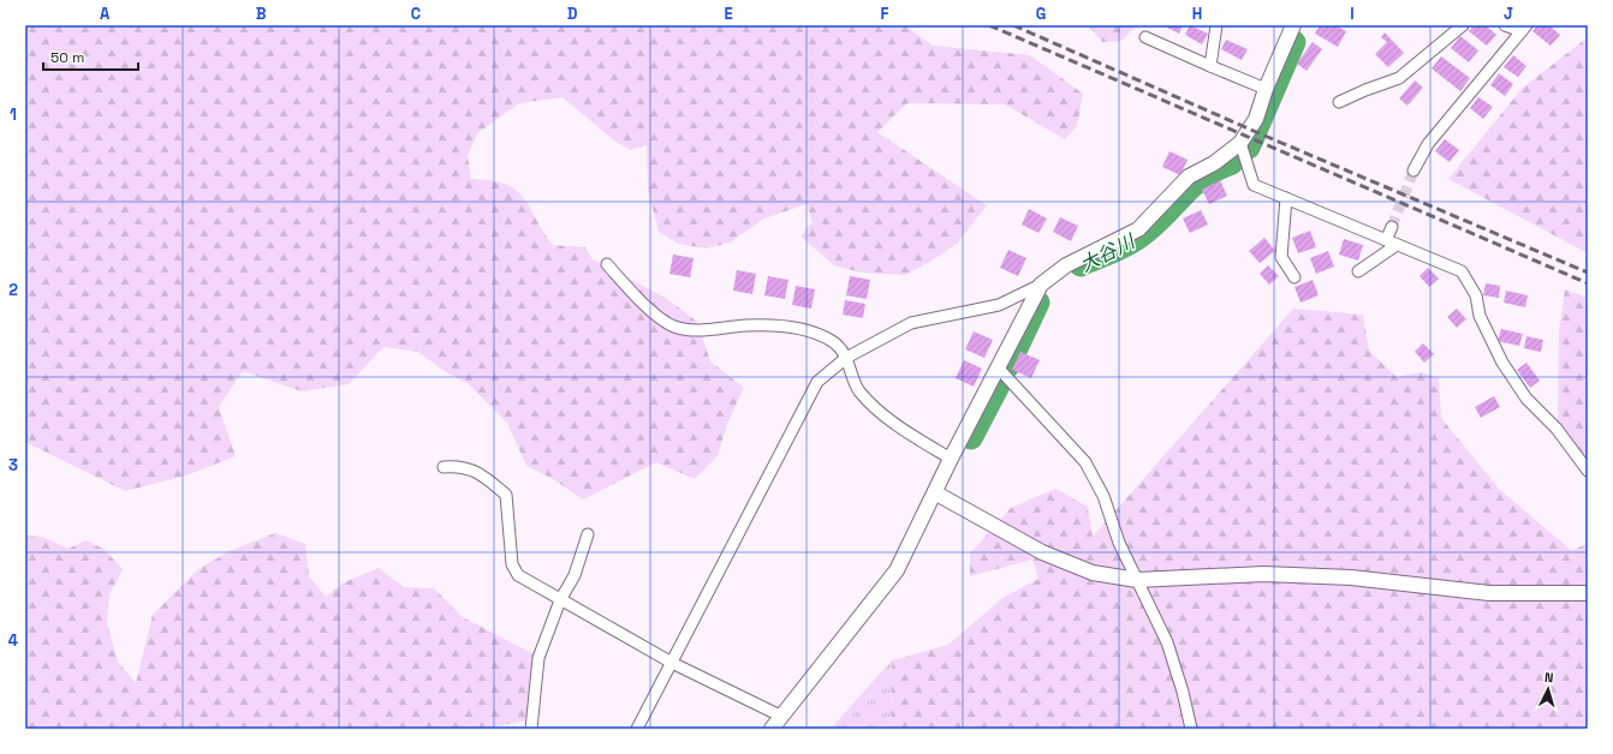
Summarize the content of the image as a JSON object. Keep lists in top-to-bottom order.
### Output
{
  "water": ["大谷川"],
  "scale_bar": "50 m",
  "north": "top",
  "grid": {
    "columns": [
      "A",
      "B",
      "C",
      "D",
      "E",
      "F",
      "G",
      "H",
      "I",
      "J"
    ],
    "rows": [
      "1",
      "2",
      "3",
      "4"
    ]
  }
}
